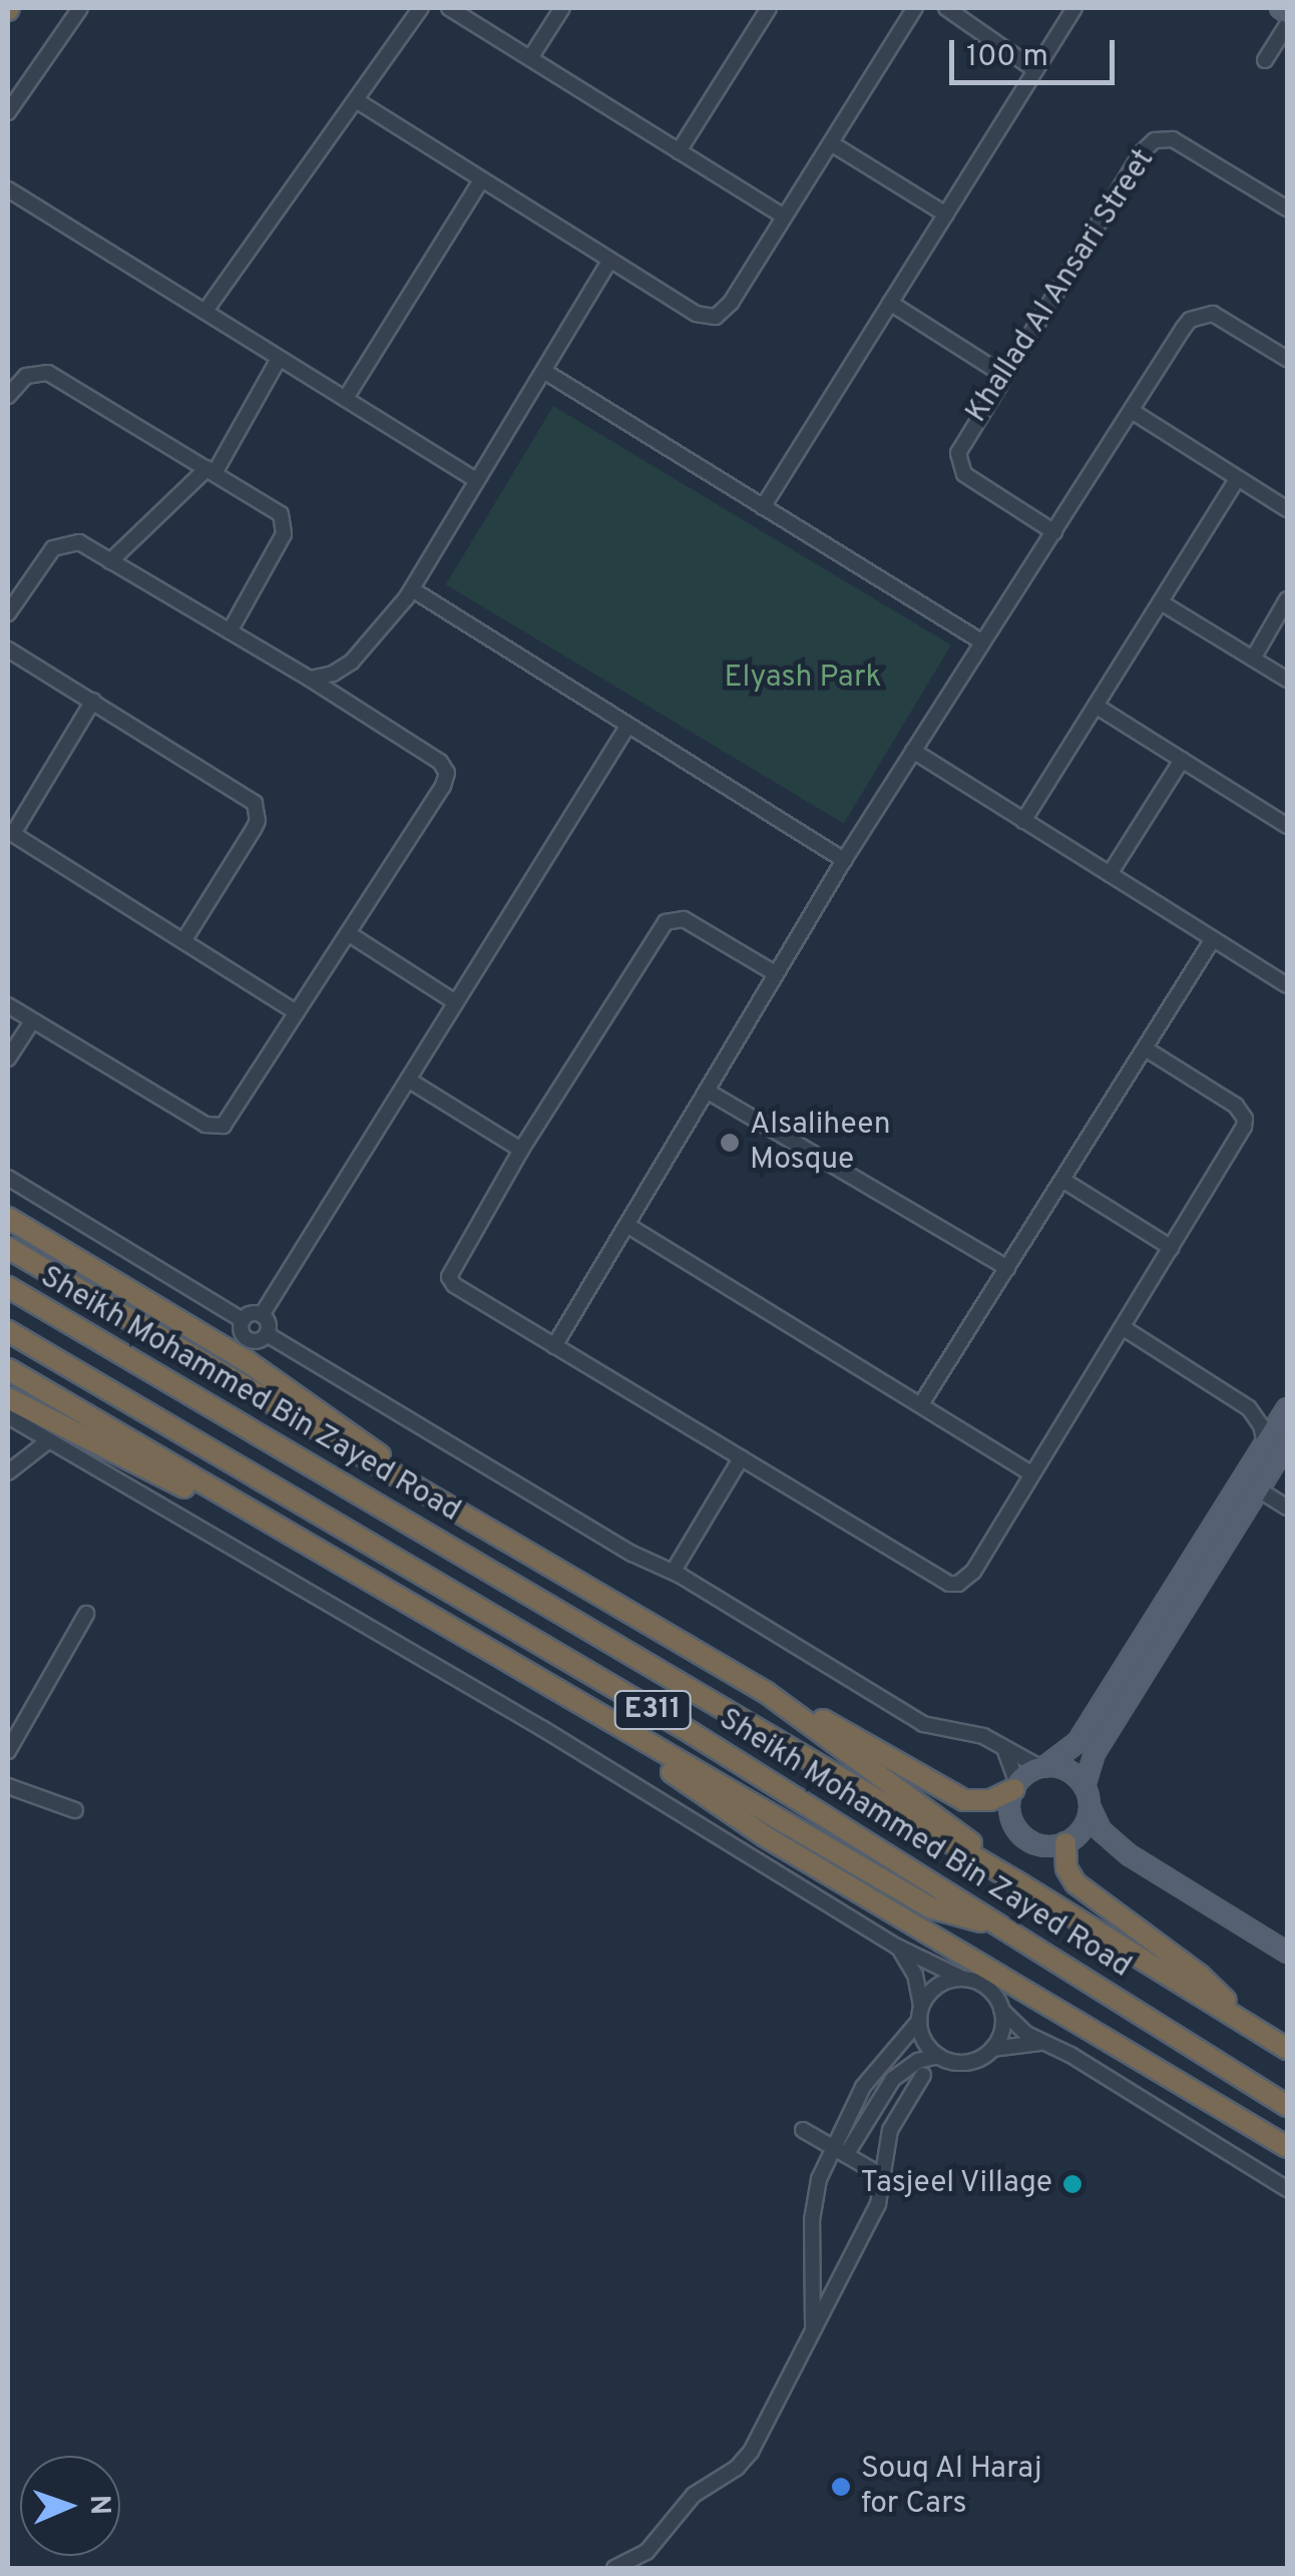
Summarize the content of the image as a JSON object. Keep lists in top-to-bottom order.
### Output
{
  "streets": {
    "highway": ["Sheikh Mohammed Bin Zayed Road", "E311"],
    "street": ["Khallad Al Ansari Street"]
  },
  "parks": ["Elyash Park"],
  "places": ["Alsaliheen Mosque", "Tasjeel Village", "Souq Al Haraj for Cars"],
  "scale_bar": "100 m",
  "north": "right"
}
